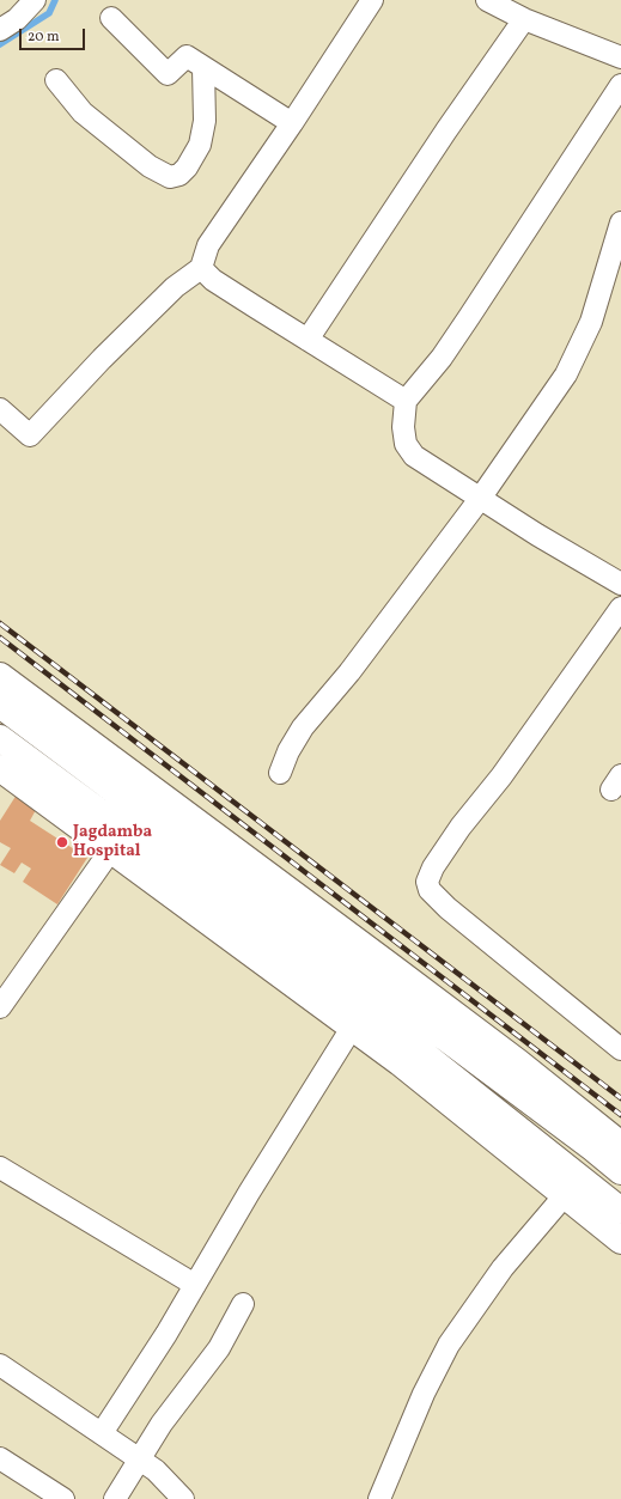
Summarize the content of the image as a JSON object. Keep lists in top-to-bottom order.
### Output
{
  "places": ["Jagdamba Hospital"],
  "scale_bar": "20 m"
}
